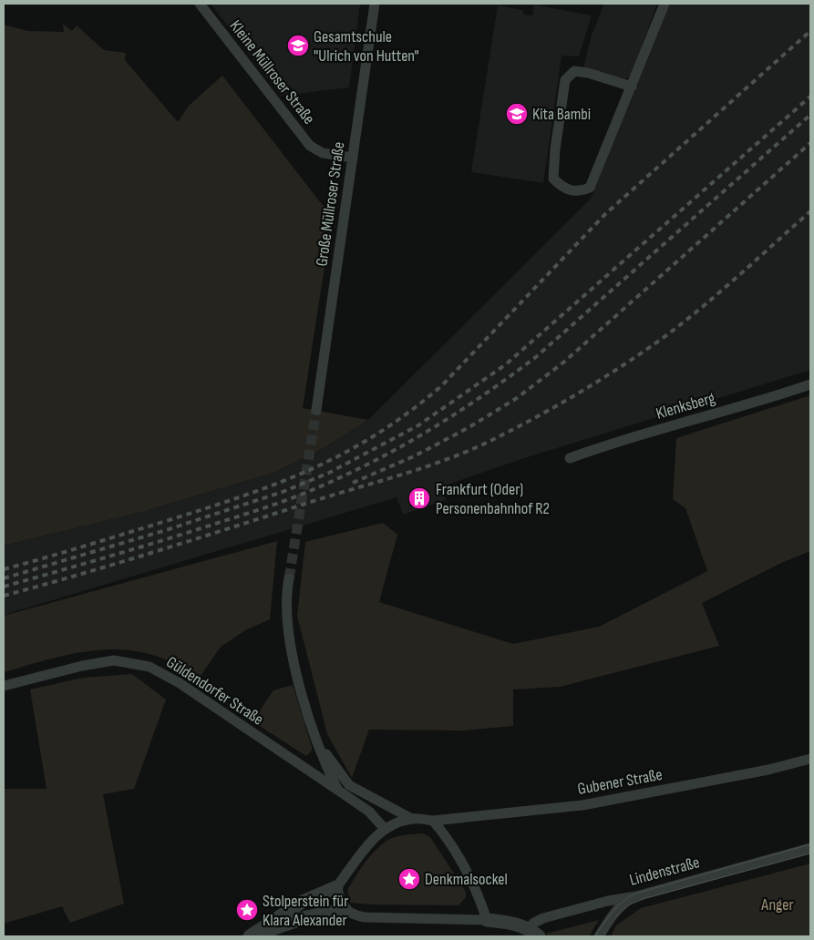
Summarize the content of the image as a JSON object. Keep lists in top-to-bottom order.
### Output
{
  "streets": {
    "street": [
      "Kleine Müllroser Straße",
      "Große Müllroser Straße",
      "Klenksberg",
      "Güldendorfer Straße",
      "Gubener Straße",
      "Lindenstraße"
    ]
  },
  "crossings": [
    ["Kleine Müllroser Straße", "Große Müllroser Straße"]
  ],
  "parks": ["Anger"],
  "places": {
    "school or university": ["Gesamtschule \"Ulrich von Hutten\"", "Kita Bambi"],
    "building": ["Frankfurt (Oder) Personenbahnhof R2"],
    "place": ["Denkmalsockel", "Stolperstein für Klara Alexander"]
  }
}
